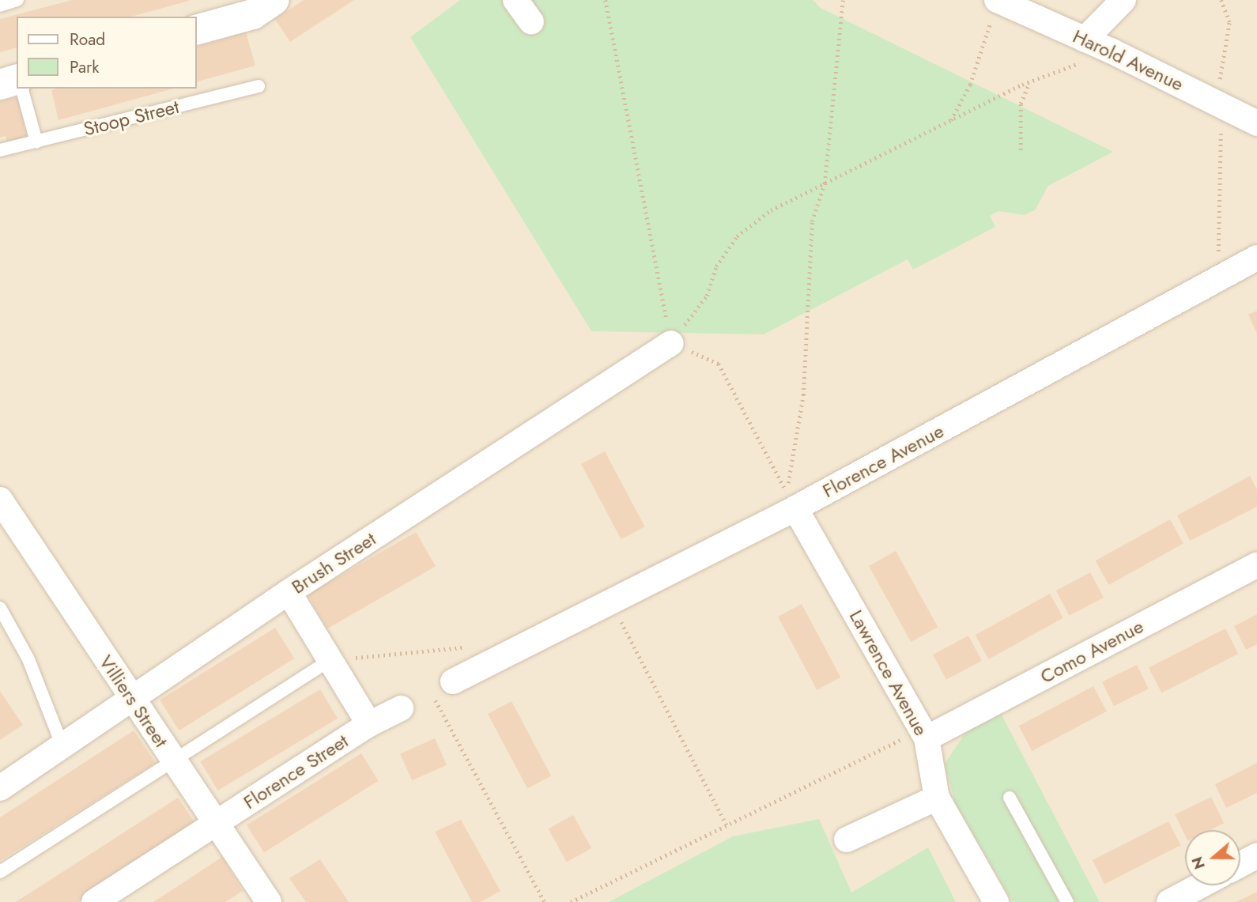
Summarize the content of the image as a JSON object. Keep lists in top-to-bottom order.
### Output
{
  "streets": {
    "street": [
      "Harold Avenue",
      "Florence Avenue",
      "Brush Street",
      "Como Avenue",
      "Lawrence Avenue",
      "Villiers Street",
      "Florence Street"
    ],
    "lane": ["Stoop Street"]
  },
  "crossings": [
    ["Florence Avenue", "Lawrence Avenue"],
    ["Brush Street", "Villiers Street"],
    ["Como Avenue", "Lawrence Avenue"],
    ["Villiers Street", "Florence Street"]
  ],
  "legend": ["Road", "Park"],
  "north": "left"
}
